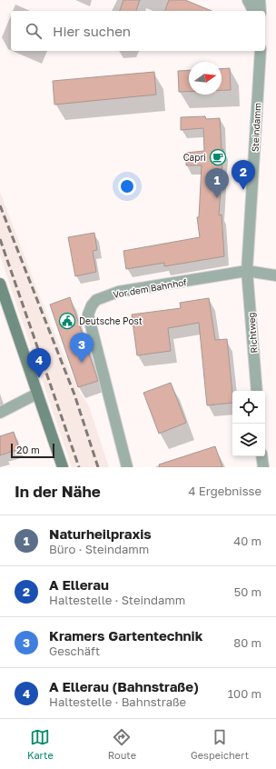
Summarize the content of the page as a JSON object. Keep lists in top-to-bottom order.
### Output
{
  "streets": {
    "street": ["Steindamm", "Vor dem Bahnhof", "Richtweg"]
  },
  "crossings": [
    ["Steindamm", "Vor dem Bahnhof"],
    ["Steindamm", "Richtweg"],
    ["Vor dem Bahnhof", "Richtweg"]
  ],
  "places": {
    "cafe": ["Capri"],
    "public building": ["Deutsche Post"]
  },
  "scale_bar": "20 m",
  "north": "right",
  "page": {
    "search": "Hier suchen",
    "pins": [
      "2",
      "1",
      "3",
      "4"
    ],
    "scale": "20 m",
    "heading": ["In der Nähe", "4 Ergebnisse"],
    "list": [
      {
        "mark": "1",
        "name": "Naturheilpraxis",
        "note": "Büro · Steindamm",
        "value": "40 m"
      },
      {
        "mark": "2",
        "name": "A Ellerau",
        "note": "Haltestelle · Steindamm",
        "value": "50 m"
      },
      {
        "mark": "3",
        "name": "Kramers Gartentechnik",
        "note": "Geschäft",
        "value": "80 m"
      },
      {
        "mark": "4",
        "name": "A Ellerau (Bahnstraße)",
        "note": "Haltestelle · Bahnstraße",
        "value": "100 m"
      }
    ],
    "nav": ["Karte", "Route", "Gespeichert"]
  }
}
